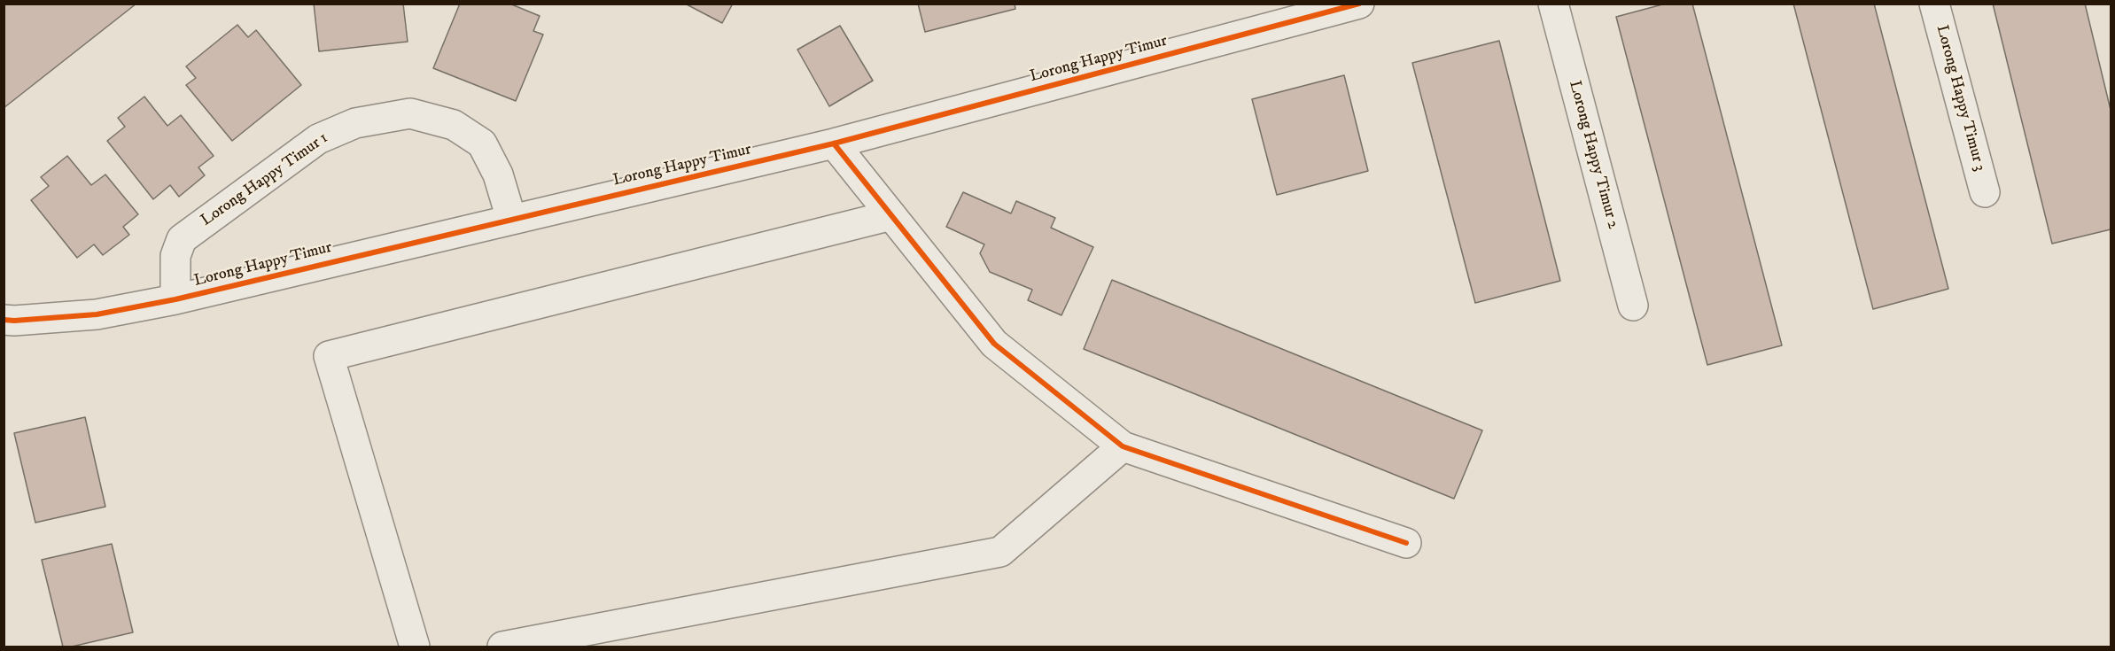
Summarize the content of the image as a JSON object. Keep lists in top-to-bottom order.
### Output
{
  "streets": {
    "street": [
      "Lorong Happy Timur",
      "Lorong Happy Timur 3",
      "Lorong Happy Timur 2",
      "Lorong Happy Timur 1"
    ]
  },
  "crossings": [
    ["Lorong Happy Timur", "Lorong Happy Timur 1"]
  ]
}
